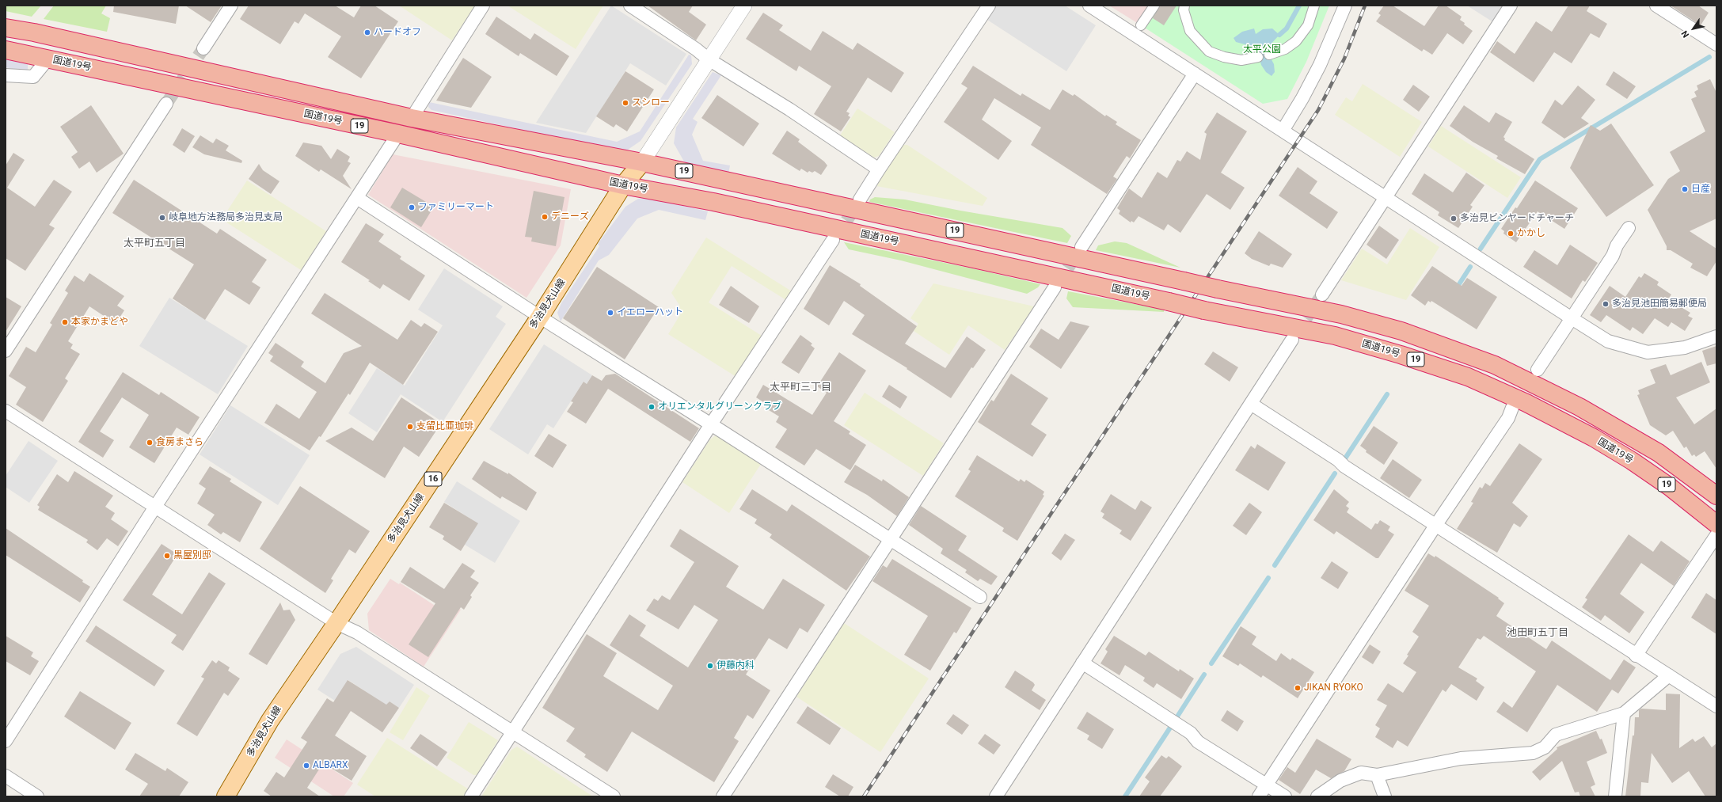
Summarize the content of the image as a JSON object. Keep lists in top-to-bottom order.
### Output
{
  "streets": {
    "highway": ["国道19号", "19"],
    "main road": ["多治見犬山線", "16"]
  },
  "crossings": [
    ["国道19号", "多治見犬山線"]
  ],
  "districts": ["太平町五丁目", "太平町三丁目", "池田町五丁目"],
  "parks": ["太平公園"],
  "places": [
    "ハードオフ",
    "スシロー",
    "日産",
    "ファミリーマート",
    "デニーズ",
    "岐阜地方法務局多治見支局",
    "多治見ビンヤードチャーチ",
    "かかし",
    "多治見池田簡易郵便局",
    "イエローハット",
    "本家かまどや",
    "オリエンタルグリーンクラブ",
    "支留比亜珈琲",
    "食房まさら",
    "黒屋別邸",
    "伊藤内科",
    "JIKAN RYOKO",
    "ALBARX"
  ],
  "north": "bottom left"
}
